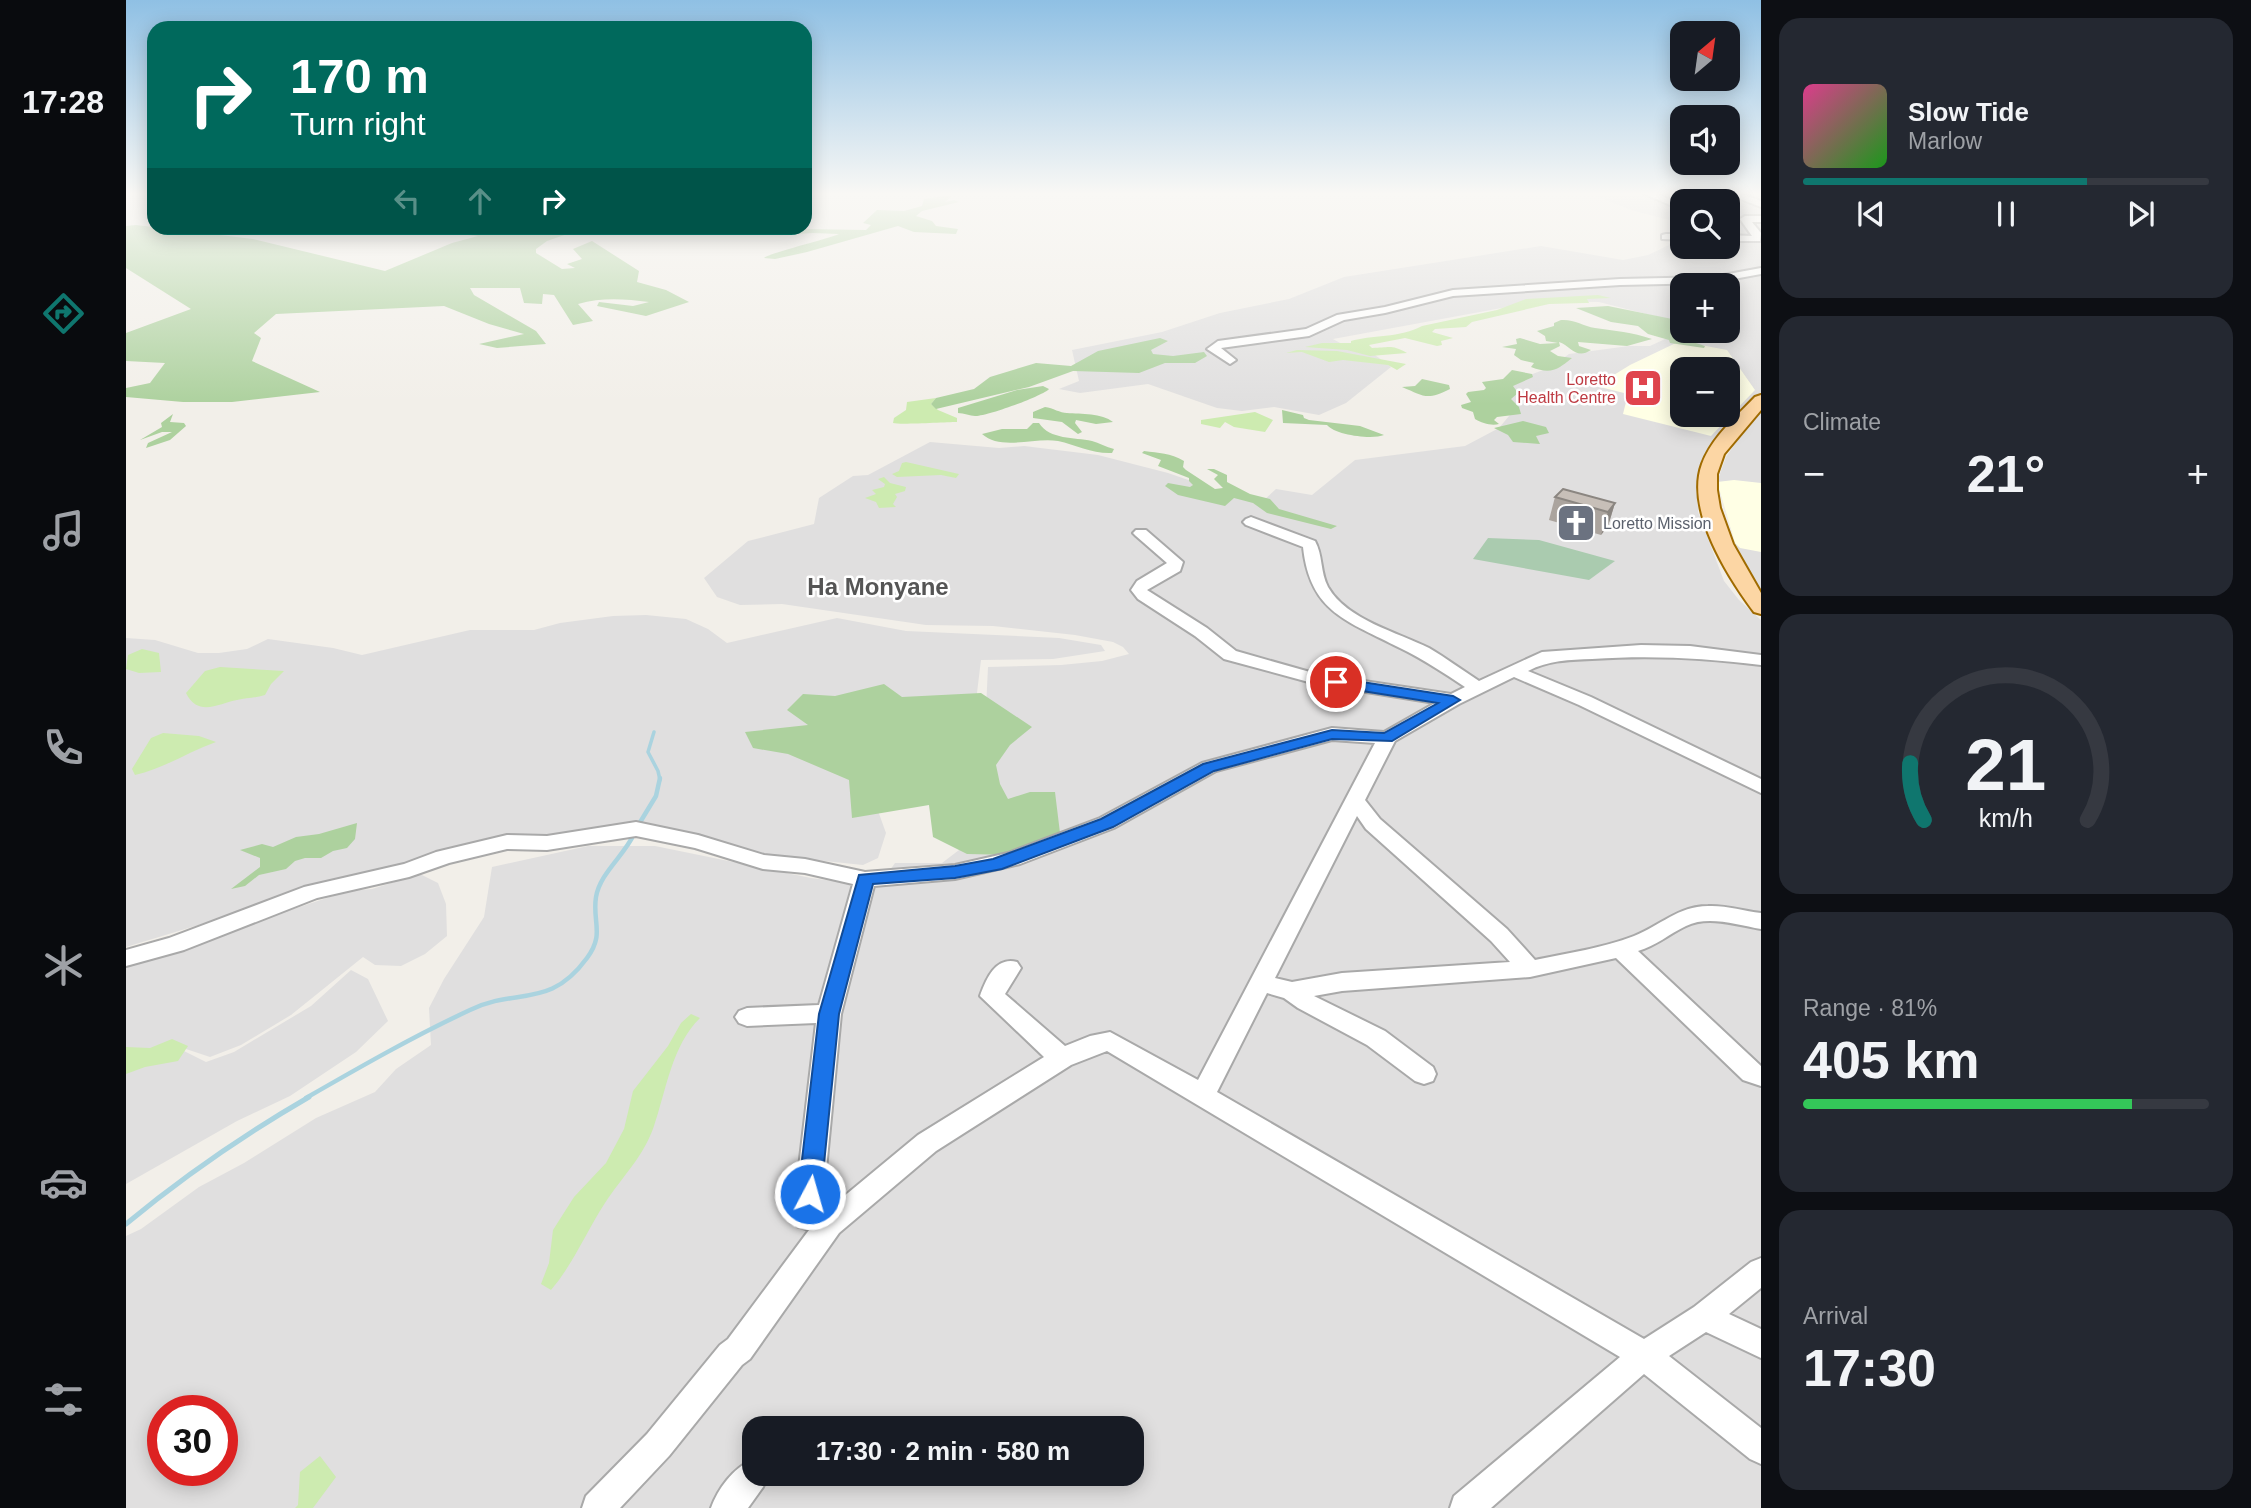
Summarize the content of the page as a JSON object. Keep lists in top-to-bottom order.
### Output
{
  "districts": ["Ha Monyane"],
  "places": {
    "hospital": ["Loretto Health Centre"],
    "church": ["Loretto Mission"]
  },
  "north": "top right",
  "page": {
    "tabs": "17:28",
    "map_buttons": ["+", "−"],
    "turn": ["170 m", "Turn right"],
    "song": ["Slow Tide", "Marlow"],
    "tile": [
      "Climate",
      ["Range · 81%", "405 km"],
      ["Arrival", "17:30"]
    ],
    "heat": ["−", "21°", "+"],
    "limit": "30",
    "trip": "17:30 · 2 min · 580 m",
    "gauge": ["21", "km/h"]
  }
}
